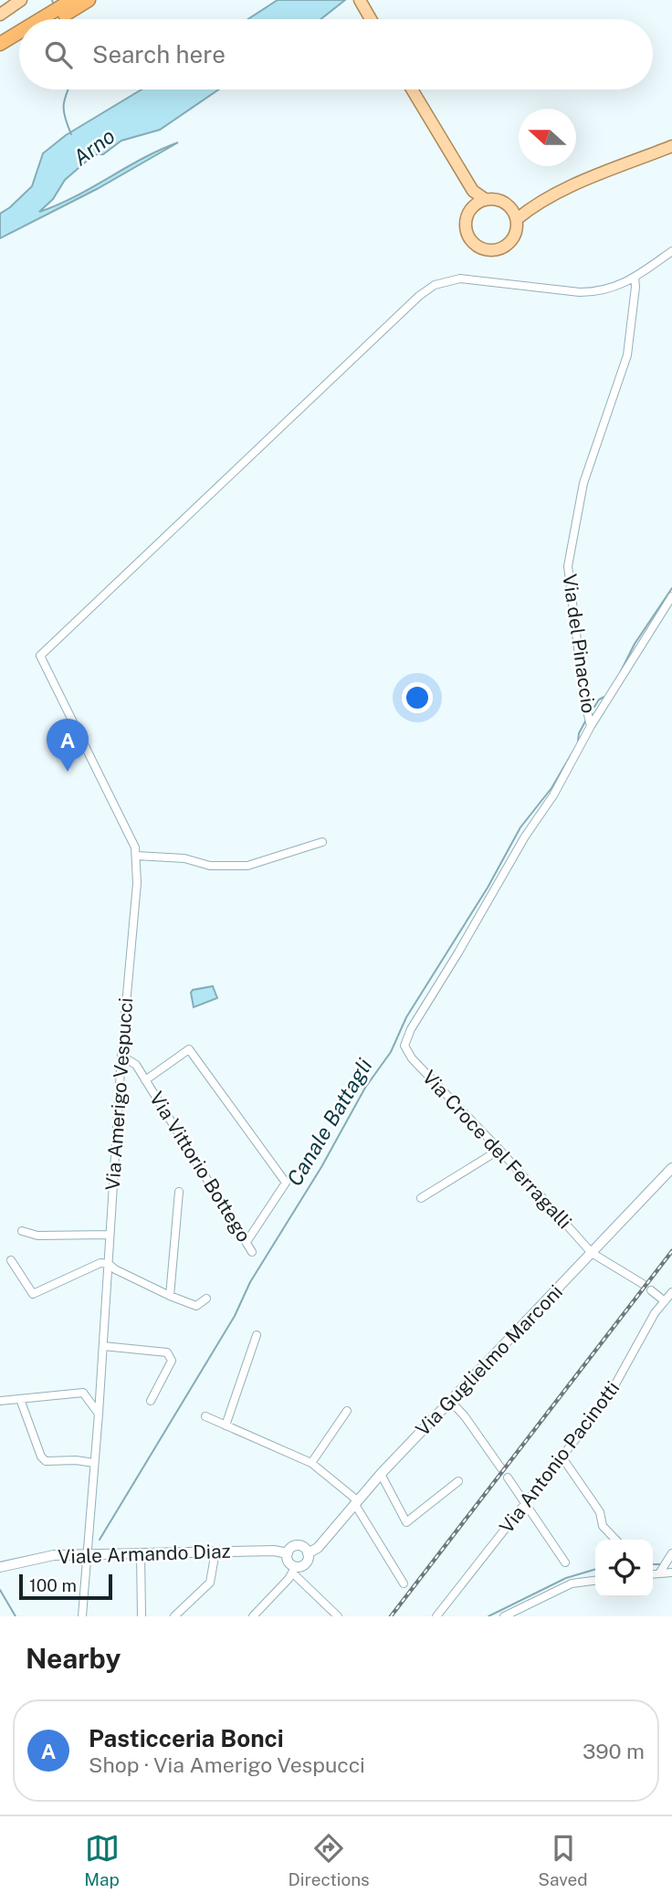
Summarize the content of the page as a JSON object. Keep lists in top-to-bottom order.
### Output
{
  "streets": {
    "street": [
      "Via del Pinaccio",
      "Via Amerigo Vespucci",
      "Via Croce del Ferragalli",
      "Via Vittorio Bottego",
      "Via Guglielmo Marconi",
      "Via Antonio Pacinotti",
      "Viale Armando Diaz"
    ]
  },
  "crossings": [
    ["Via del Pinaccio", "Via Amerigo Vespucci"],
    ["Via del Pinaccio", "Via Croce del Ferragalli"],
    ["Via Amerigo Vespucci", "Via Vittorio Bottego"],
    ["Via Amerigo Vespucci", "Viale Armando Diaz"],
    ["Via Croce del Ferragalli", "Via Guglielmo Marconi"],
    ["Via Guglielmo Marconi", "Viale Armando Diaz"]
  ],
  "water": ["Arno", "Canale Battagli"],
  "scale_bar": "100 m",
  "north": "left",
  "page": {
    "search": "Search here",
    "pins": "A",
    "scale": "100 m",
    "heading": "Nearby",
    "list": [
      {
        "mark": "A",
        "name": "Pasticceria Bonci",
        "note": "Shop · Via Amerigo Vespucci",
        "value": "390 m"
      }
    ],
    "nav": ["Map", "Directions", "Saved"]
  }
}
